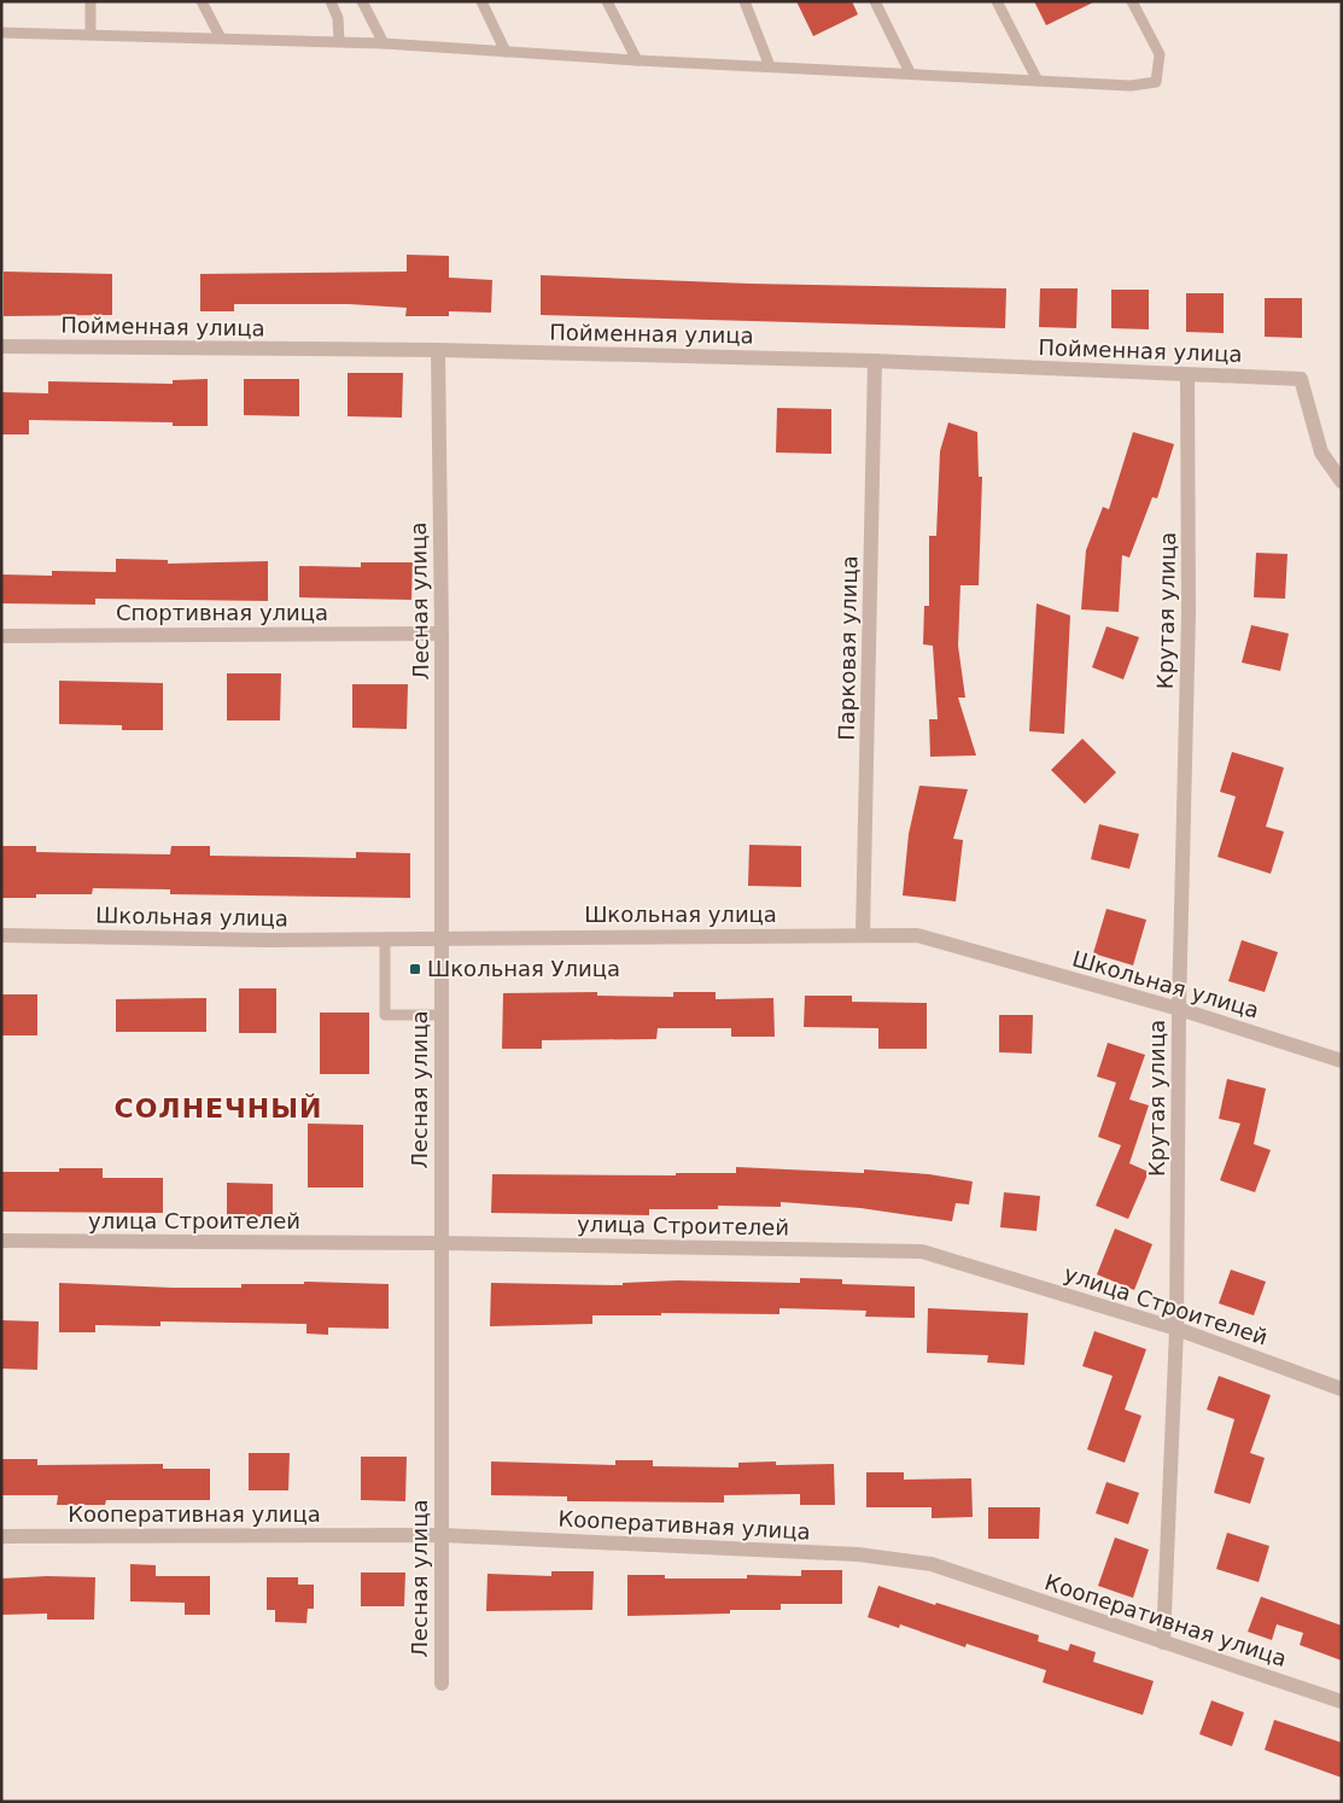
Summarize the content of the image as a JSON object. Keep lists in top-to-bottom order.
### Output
{
  "streets": {
    "street": [
      "Пойменная улица",
      "Лесная улица",
      "Крутая улица",
      "Спортивная улица",
      "Парковая улица",
      "Школьная улица",
      "улица Строителей",
      "Кооперативная улица"
    ]
  },
  "crossings": [
    ["Пойменная улица", "Лесная улица"],
    ["Пойменная улица", "Крутая улица"],
    ["Пойменная улица", "Парковая улица"],
    ["Лесная улица", "Спортивная улица"],
    ["Лесная улица", "Школьная улица"],
    ["Лесная улица", "улица Строителей"],
    ["Лесная улица", "Кооперативная улица"],
    ["Крутая улица", "Школьная улица"],
    ["Крутая улица", "улица Строителей"],
    ["Крутая улица", "Кооперативная улица"],
    ["Парковая улица", "Школьная улица"]
  ],
  "districts": ["СОЛНЕЧНЫЙ"],
  "places": {
    "transit": ["Школьная Улица"]
  }
}
